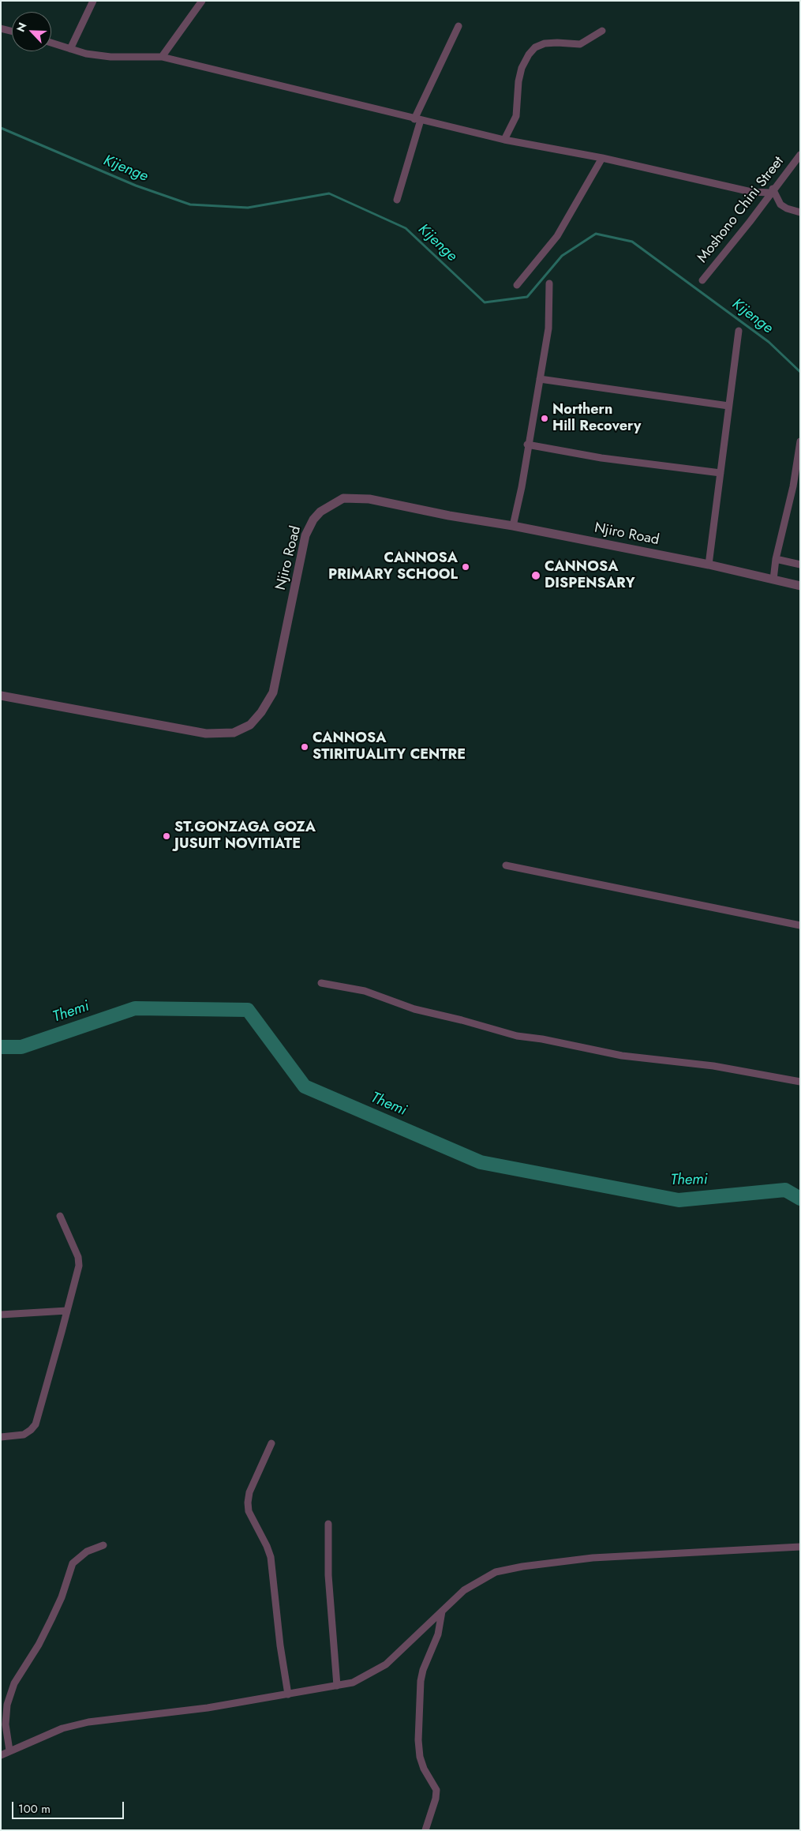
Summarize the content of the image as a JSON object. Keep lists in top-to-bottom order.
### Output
{
  "streets": {
    "street": ["Moshono Chini Street", "Njiro Road"]
  },
  "water": ["Kijenge", "Themi"],
  "places": [
    "Northern Hill Recovery",
    "CANNOSA PRIMARY SCHOOL",
    "CANNOSA DISPENSARY",
    "CANNOSA STIRITUALITY CENTRE",
    "ST.GONZAGA GOZA JUSUIT NOVITIATE"
  ],
  "scale_bar": "100 m",
  "north": "top left"
}
